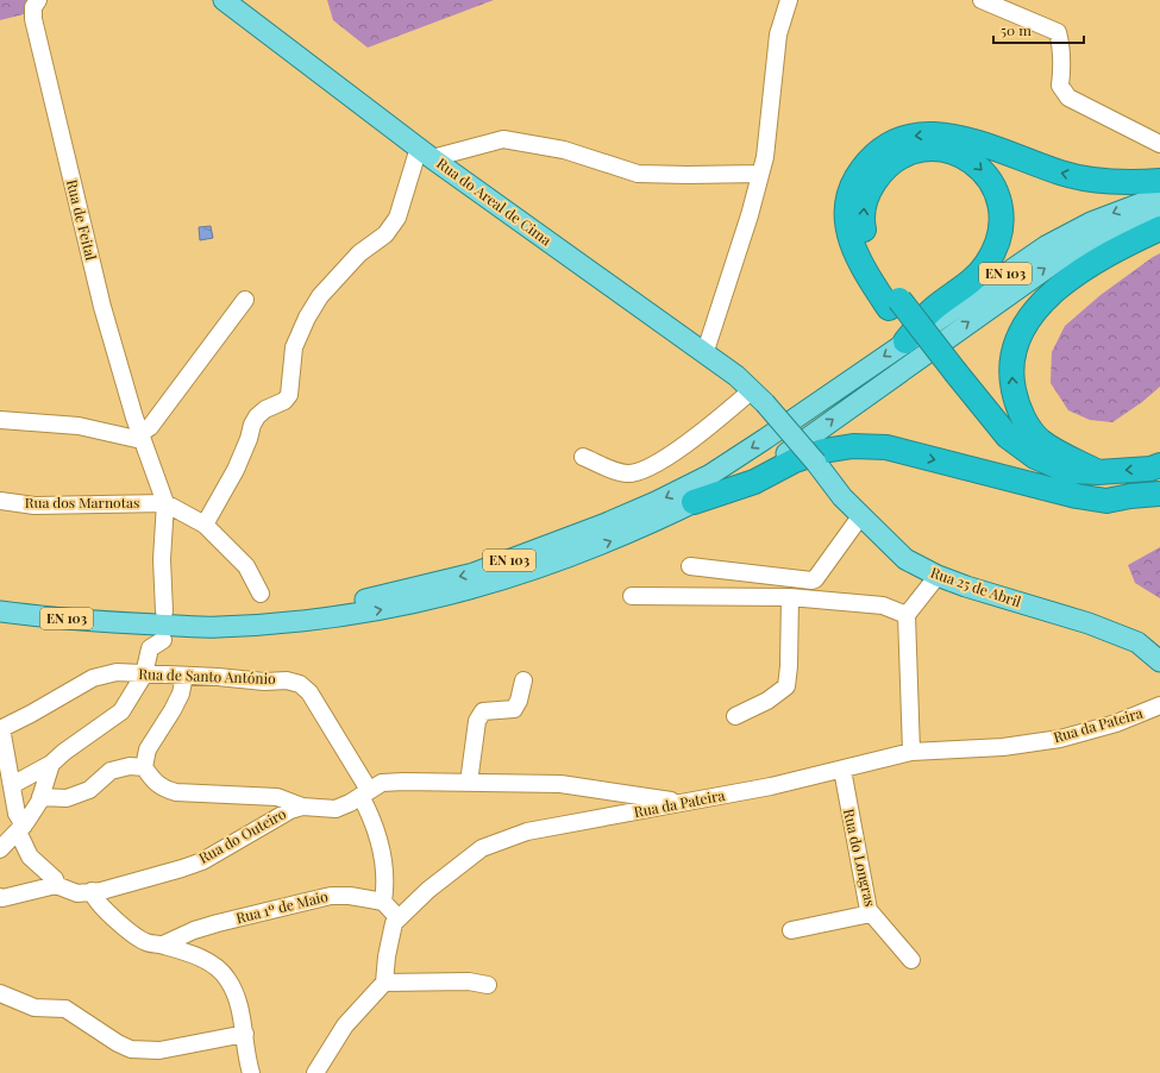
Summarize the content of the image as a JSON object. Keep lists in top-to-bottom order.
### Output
{
  "streets": {
    "main road": ["Rua do Areal de Cima", "EN 103", "Rua 25 de Abril"],
    "street": [
      "Rua de Feital",
      "Rua dos Marnotas",
      "Rua de Santo António",
      "Rua da Pateira",
      "Rua do Outeiro",
      "Rua do Longras",
      "Rua 1º de Maio"
    ]
  },
  "crossings": [
    ["Rua do Areal de Cima", "Rua 25 de Abril"],
    ["Rua de Feital", "Rua dos Marnotas"],
    ["Rua de Santo António", "Rua do Outeiro"],
    ["Rua de Santo António", "Rua 1º de Maio"],
    ["Rua da Pateira", "Rua do Outeiro"],
    ["Rua da Pateira", "Rua do Longras"]
  ],
  "scale_bar": "50 m"
}
